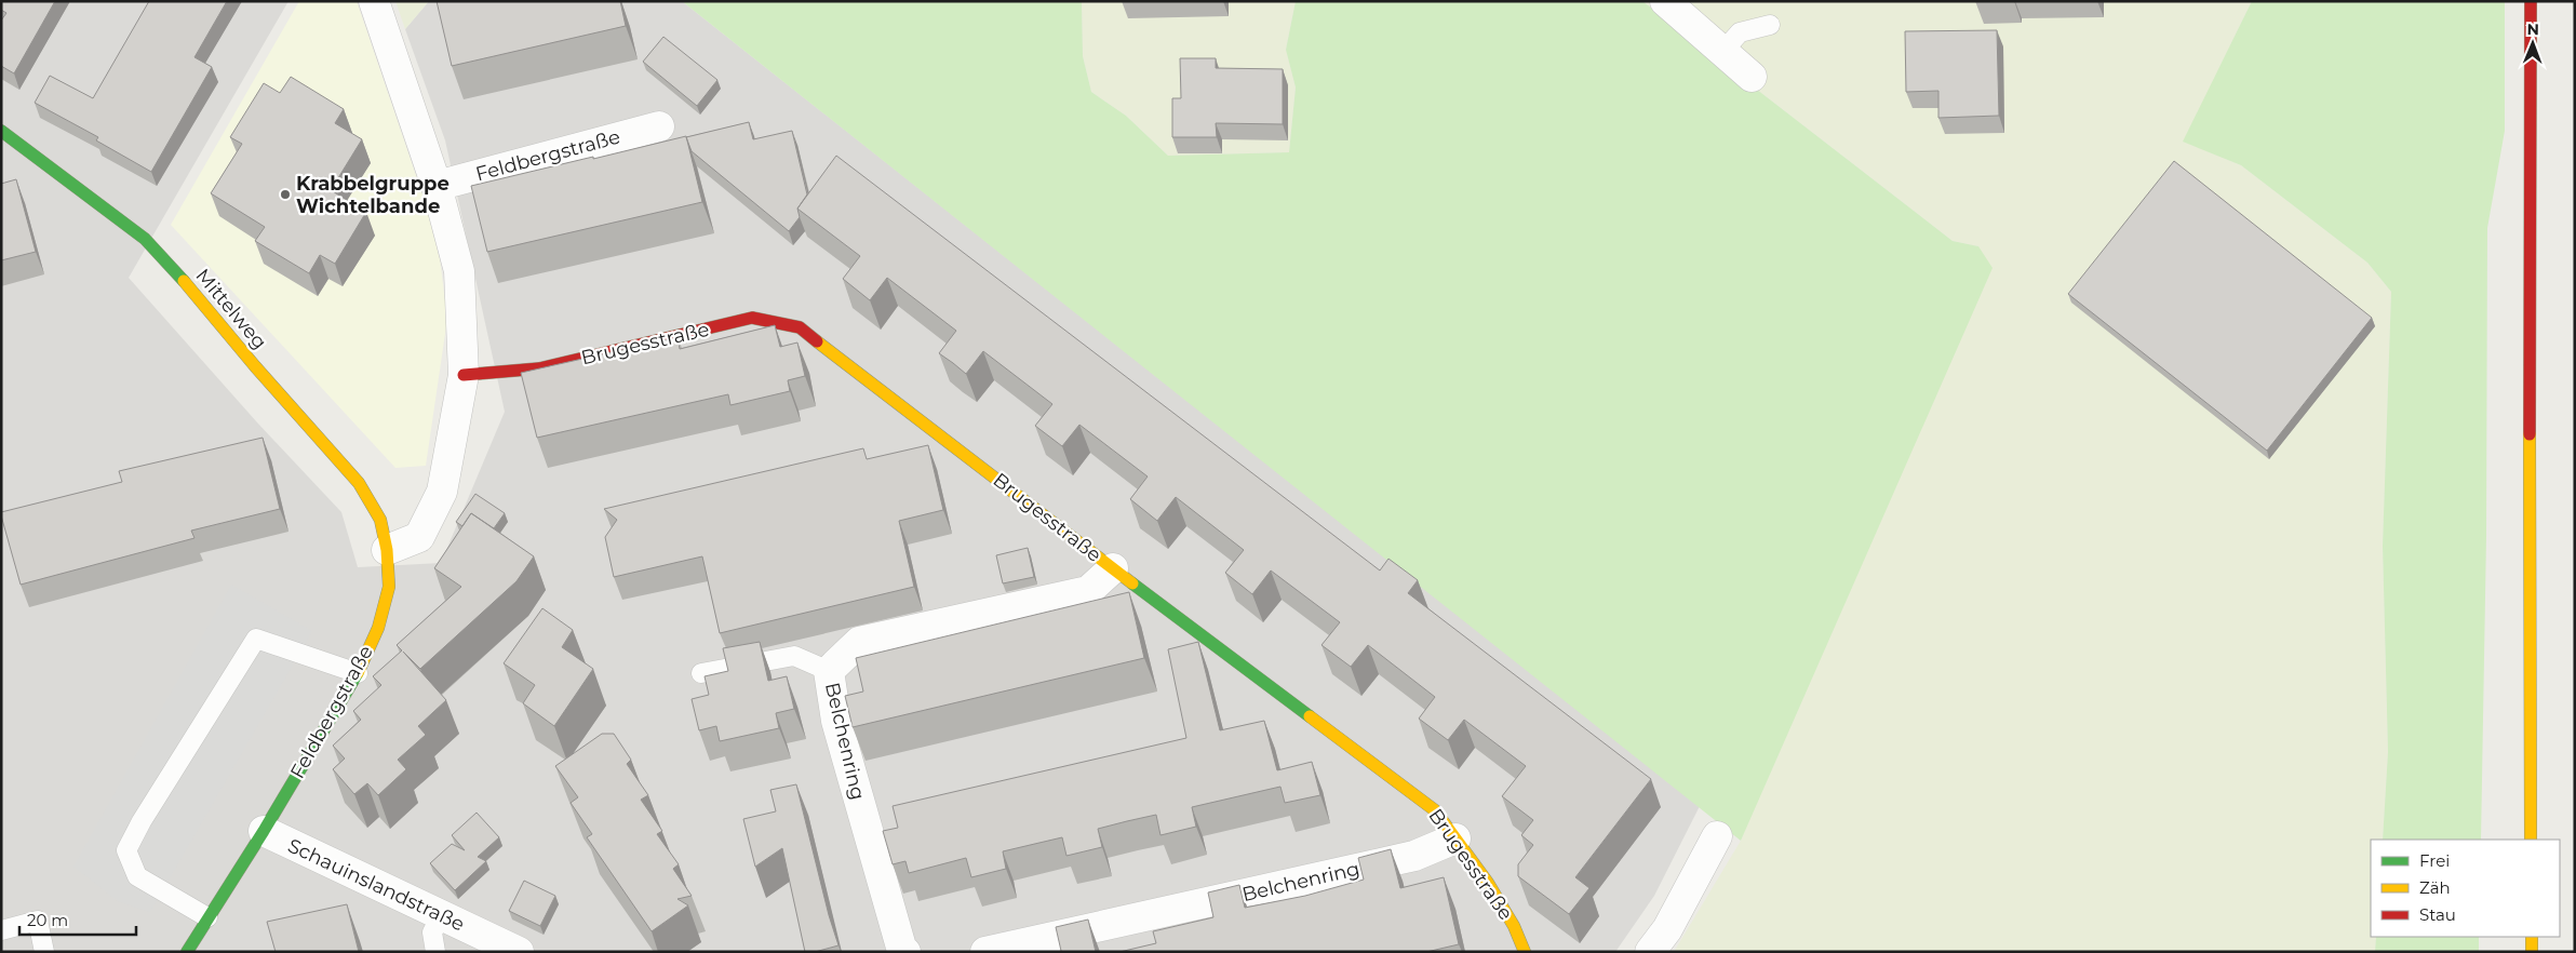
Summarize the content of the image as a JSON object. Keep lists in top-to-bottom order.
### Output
{
  "streets": {
    "main road": ["Feldbergstraße", "Mittelweg", "Brugesstraße"],
    "street": ["Belchenring", "Schauinslandstraße"]
  },
  "crossings": [
    ["Feldbergstraße", "Mittelweg"],
    ["Feldbergstraße", "Schauinslandstraße"],
    ["Brugesstraße", "Belchenring"]
  ],
  "places": ["Krabbelgruppe Wichtelbande"],
  "legend": ["Frei", "Zäh", "Stau"],
  "scale_bar": "20 m",
  "north": "top"
}
